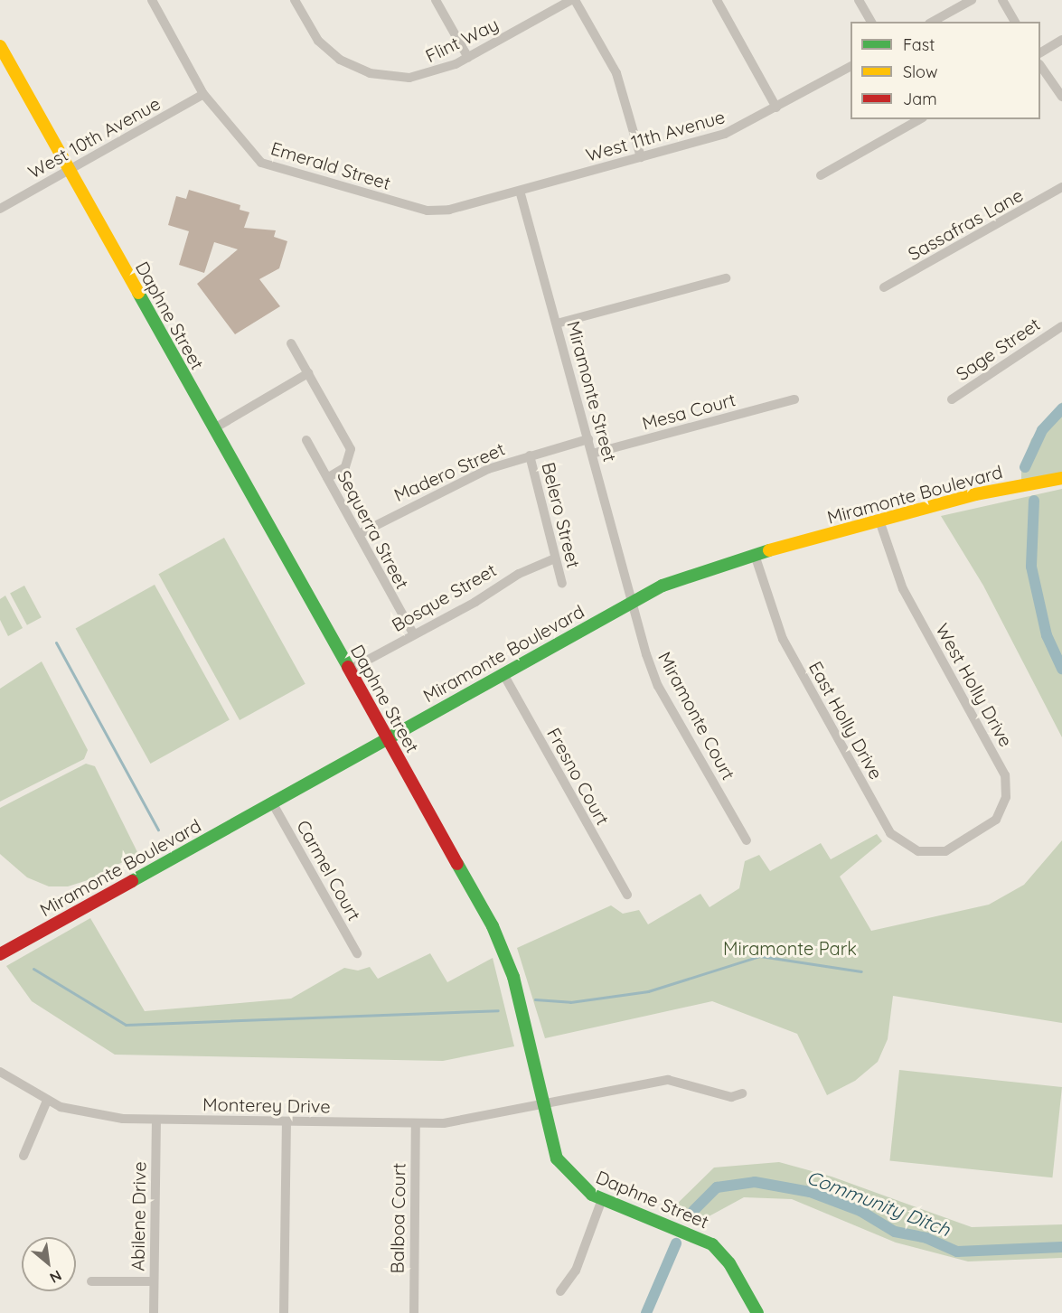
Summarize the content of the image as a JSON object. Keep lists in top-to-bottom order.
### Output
{
  "streets": {
    "street": [
      "Flint Way",
      "West 11th Avenue",
      "West 10th Avenue",
      "Emerald Street",
      "Sassafras Lane",
      "Daphne Street",
      "Sage Street",
      "Miramonte Street",
      "Mesa Court",
      "Madero Street",
      "Miramonte Boulevard",
      "Belero Street",
      "Sequerra Street",
      "Bosque Street",
      "West Holly Drive",
      "Miramonte Court",
      "East Holly Drive",
      "Fresno Court",
      "Carmel Court",
      "Monterey Drive",
      "Abilene Drive",
      "Balboa Court"
    ]
  },
  "crossings": [
    ["West 11th Avenue", "Emerald Street"],
    ["West 11th Avenue", "Miramonte Street"],
    ["West 10th Avenue", "Emerald Street"],
    ["West 10th Avenue", "Daphne Street"],
    ["Emerald Street", "Miramonte Street"],
    ["Daphne Street", "Miramonte Boulevard"],
    ["Daphne Street", "Bosque Street"],
    ["Daphne Street", "Monterey Drive"],
    ["Miramonte Street", "Mesa Court"],
    ["Miramonte Street", "Madero Street"],
    ["Miramonte Street", "Miramonte Boulevard"],
    ["Miramonte Street", "Miramonte Court"],
    ["Madero Street", "Belero Street"],
    ["Madero Street", "Sequerra Street"],
    ["Miramonte Boulevard", "West Holly Drive"],
    ["Miramonte Boulevard", "Miramonte Court"],
    ["Miramonte Boulevard", "East Holly Drive"],
    ["Miramonte Boulevard", "Fresno Court"],
    ["Miramonte Boulevard", "Carmel Court"],
    ["Belero Street", "Bosque Street"],
    ["Sequerra Street", "Bosque Street"],
    ["West Holly Drive", "East Holly Drive"],
    ["Monterey Drive", "Abilene Drive"],
    ["Monterey Drive", "Balboa Court"]
  ],
  "water": ["Community Ditch"],
  "parks": ["Miramonte Park"],
  "legend": ["Fast", "Slow", "Jam"],
  "north": "bottom right"
}
